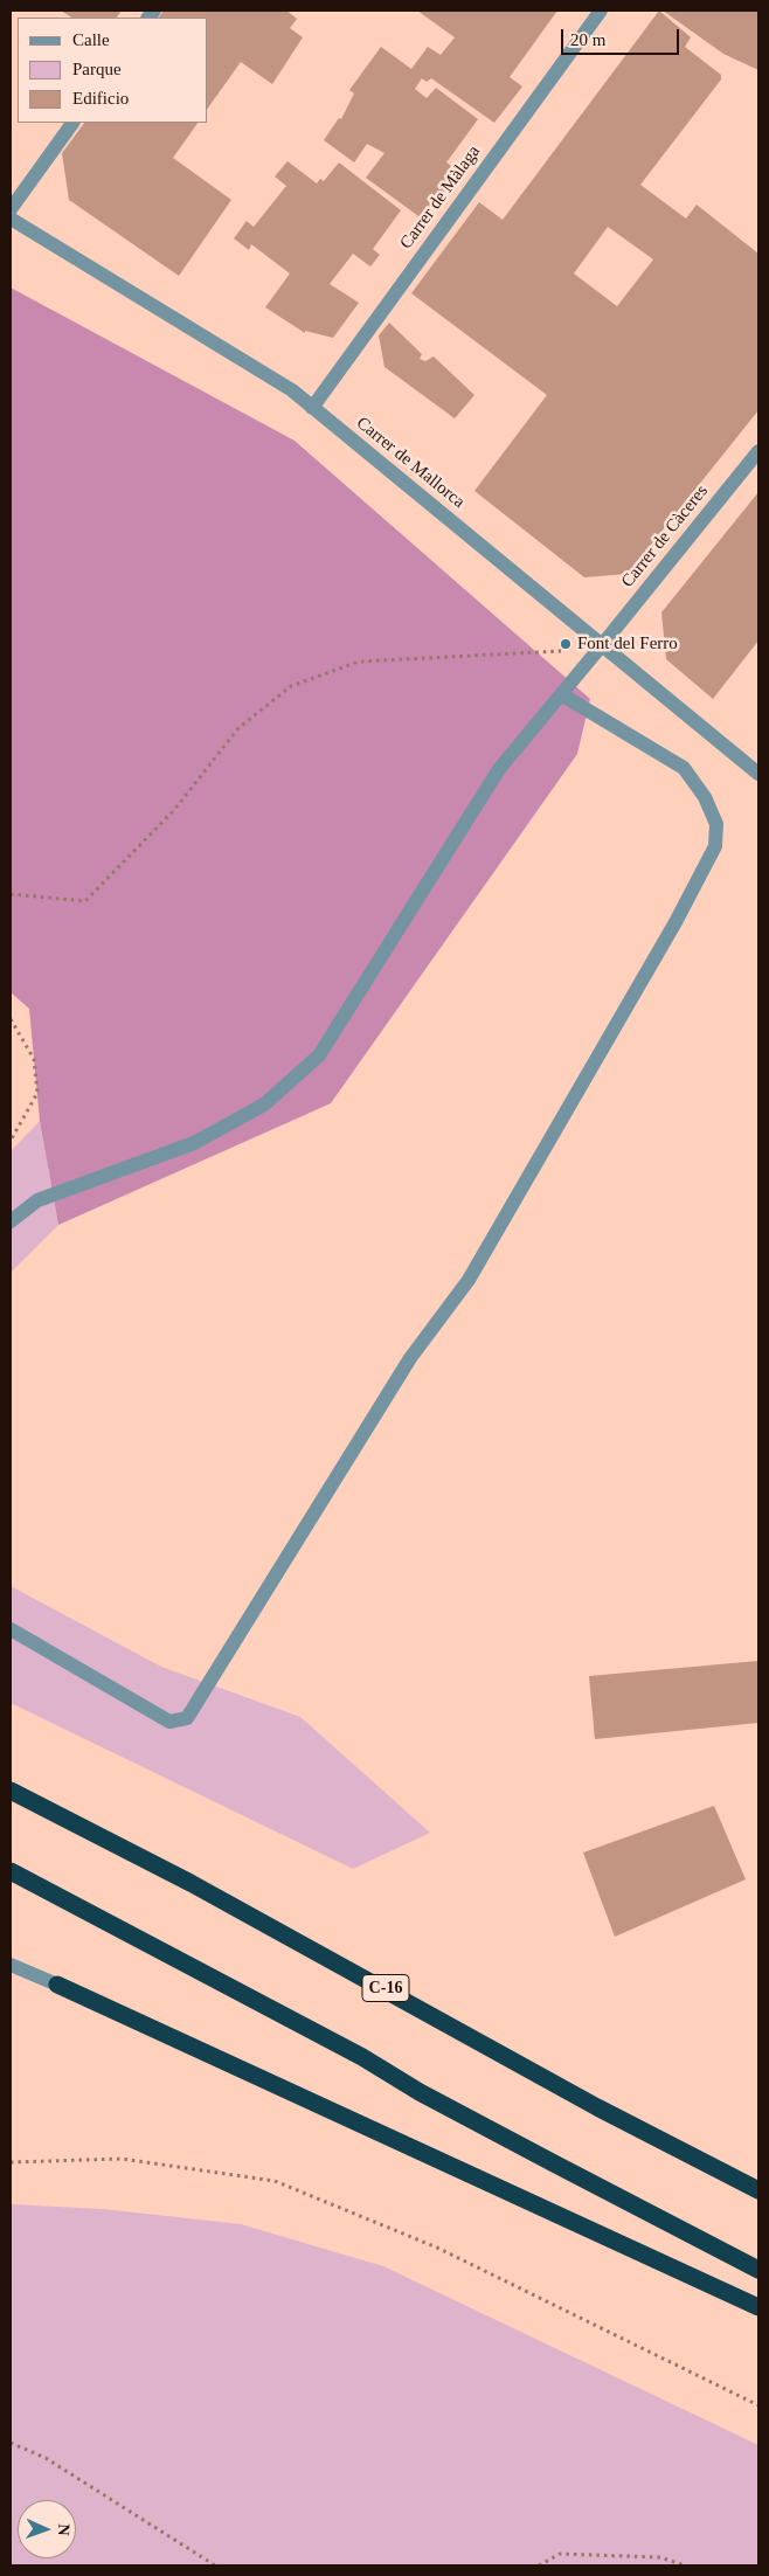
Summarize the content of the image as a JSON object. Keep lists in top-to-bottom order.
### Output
{
  "streets": {
    "highway": ["C-16"],
    "street": ["Carrer de Màlaga", "Carrer de Mallorca", "Carrer de Càceres"]
  },
  "crossings": [
    ["Carrer de Màlaga", "Carrer de Mallorca"],
    ["Carrer de Mallorca", "Carrer de Càceres"]
  ],
  "places": ["Font del Ferro"],
  "legend": ["Calle", "Parque", "Edificio"],
  "scale_bar": "20 m",
  "north": "right"
}
